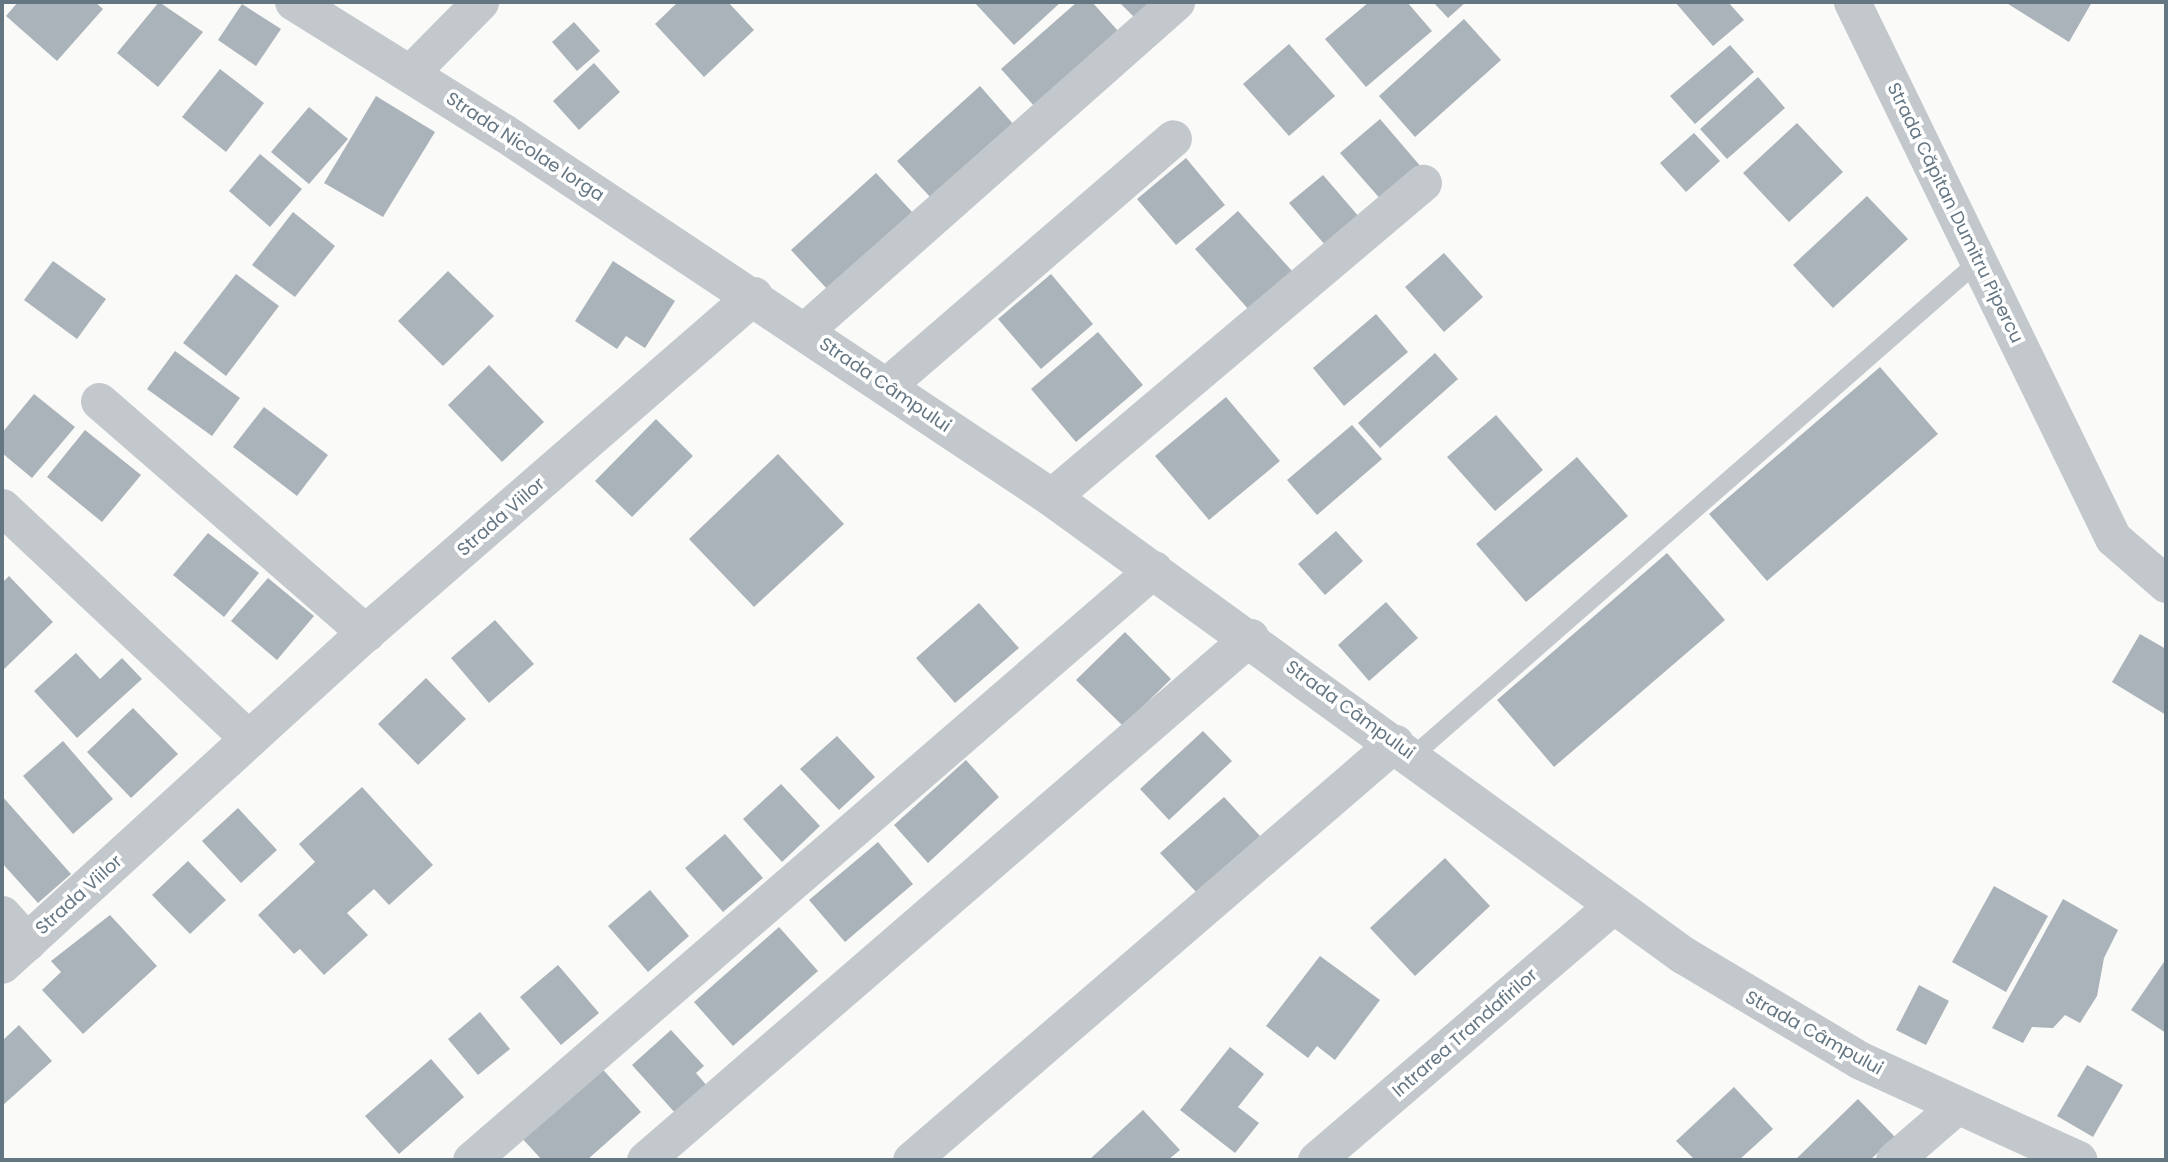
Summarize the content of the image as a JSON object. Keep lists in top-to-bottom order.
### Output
{
  "streets": {
    "street": [
      "Strada Nicolae Iorga",
      "Strada Căpitan Dumitru Pipercu",
      "Strada Câmpului",
      "Strada Viilor",
      "Intrarea Trandafirilor"
    ]
  },
  "crossings": [
    ["Strada Nicolae Iorga", "Strada Câmpului"],
    ["Strada Nicolae Iorga", "Strada Viilor"],
    ["Strada Câmpului", "Strada Viilor"],
    ["Strada Câmpului", "Intrarea Trandafirilor"]
  ]
}
